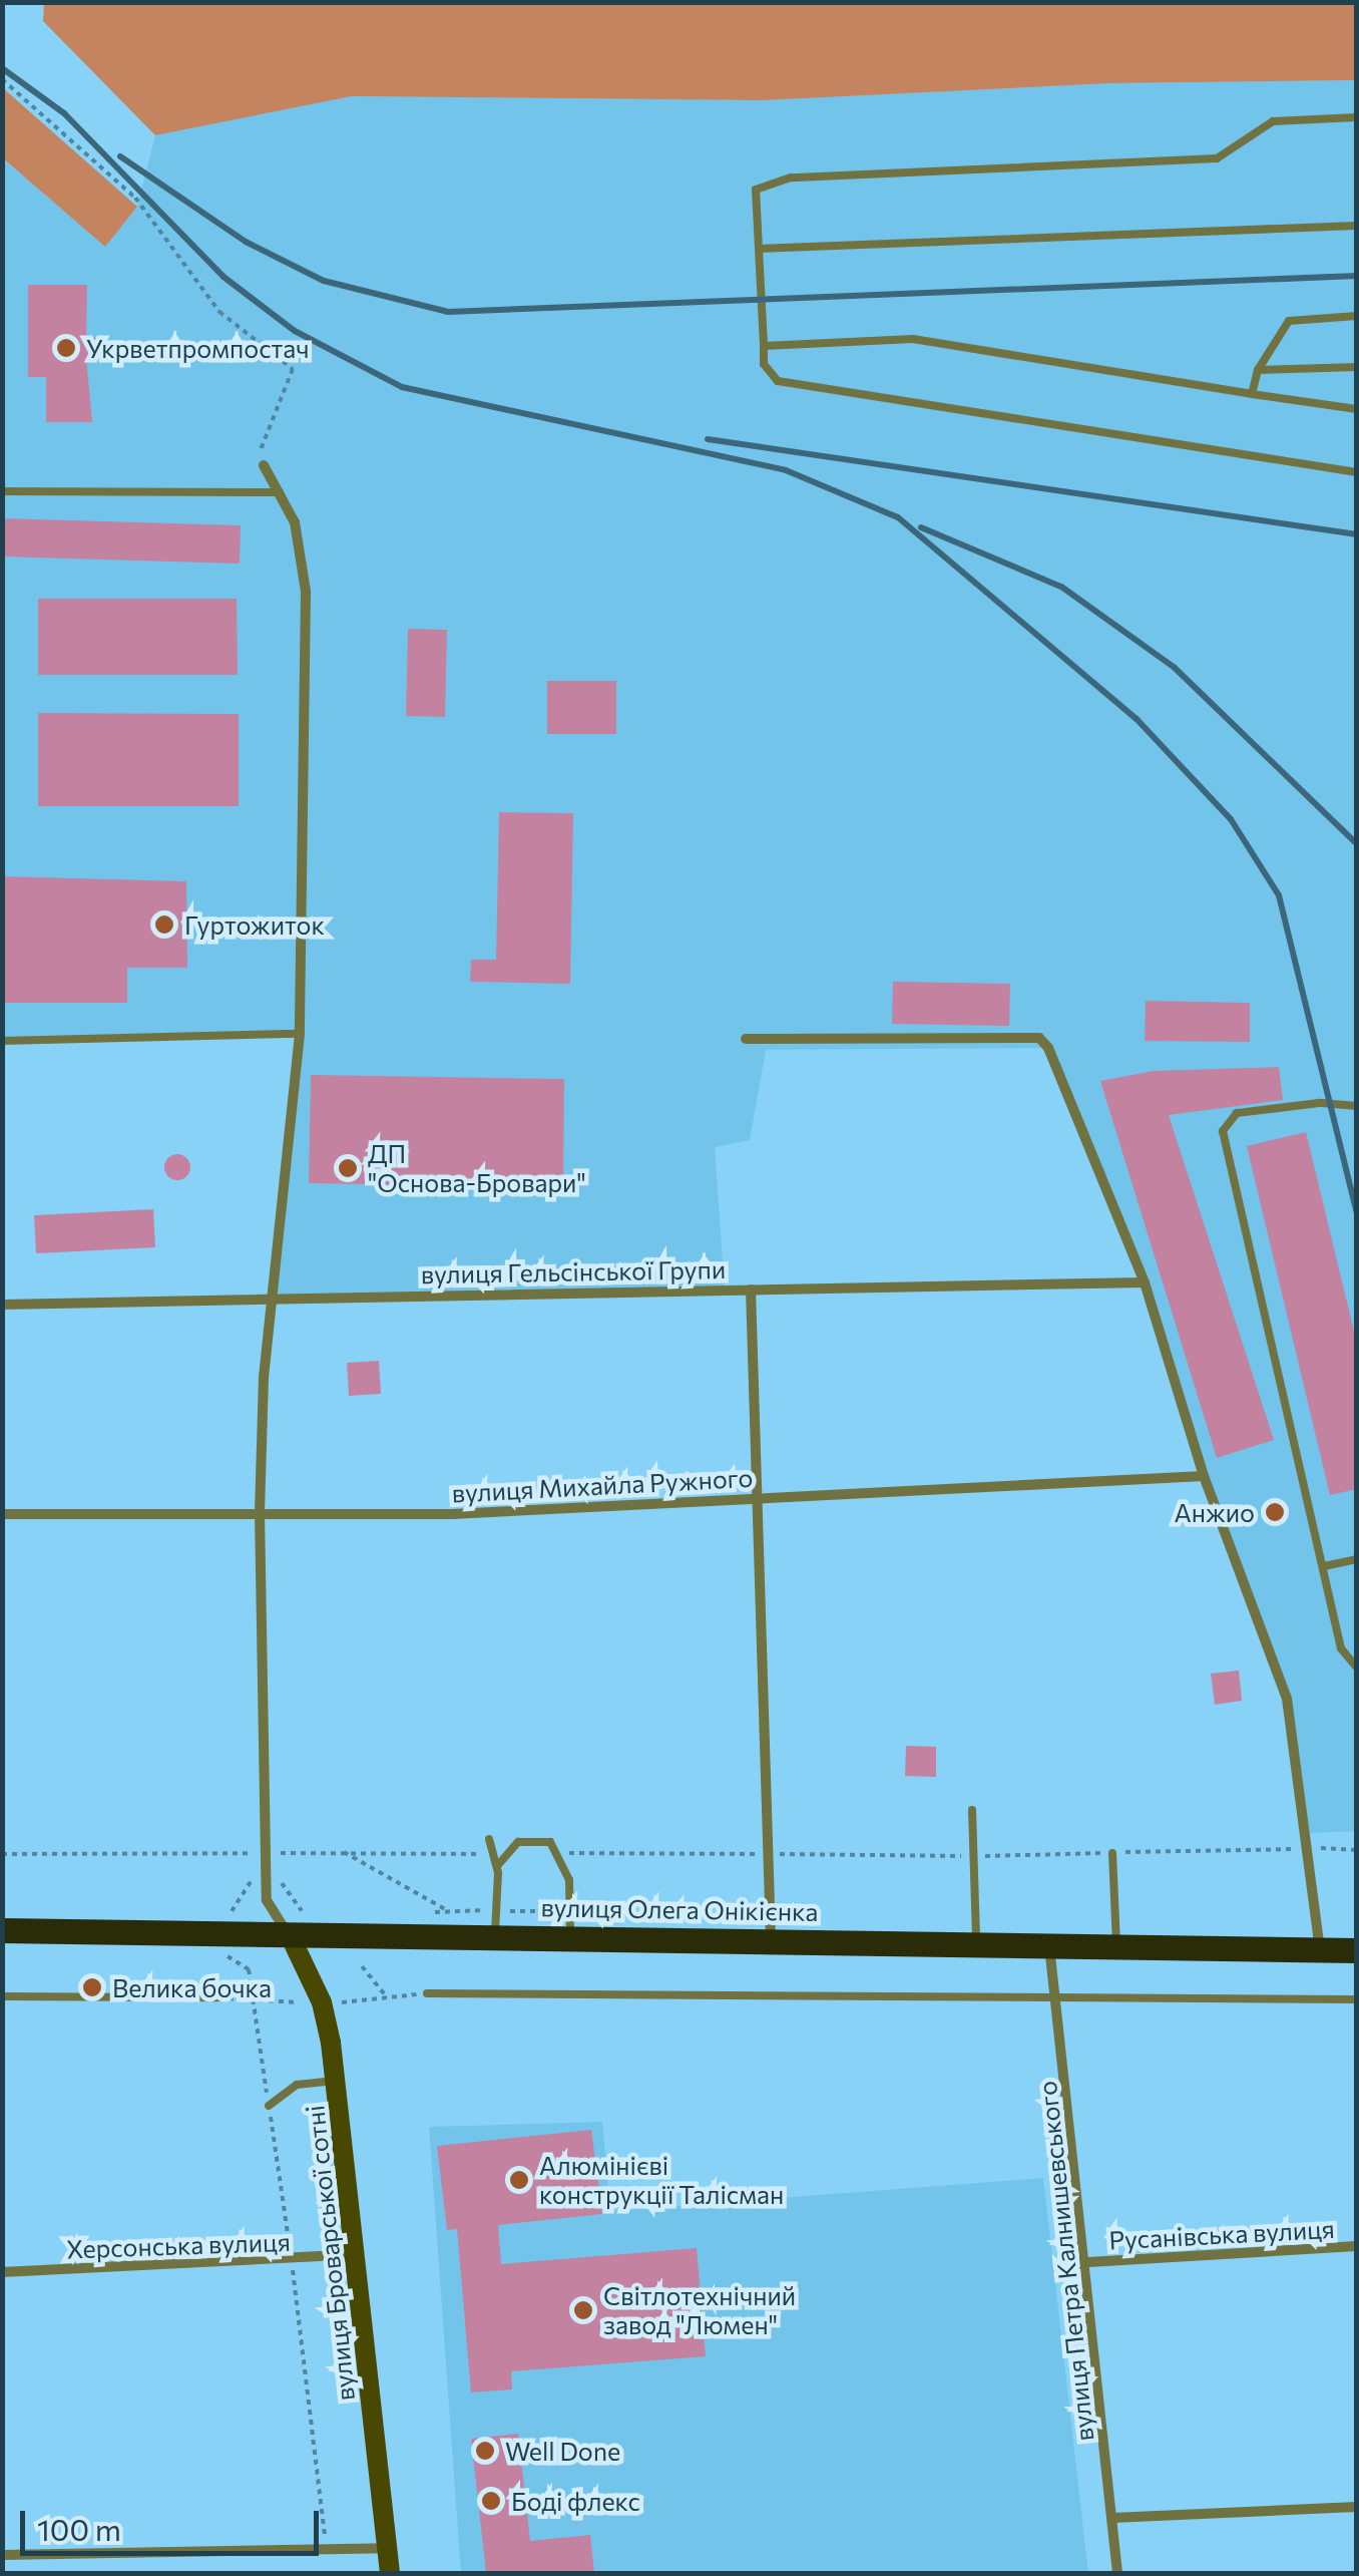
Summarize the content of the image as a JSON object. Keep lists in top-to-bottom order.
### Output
{
  "streets": {
    "main road": ["вулиця Олега Онікієнка"],
    "street": [
      "вулиця Гельсінської Групи",
      "вулиця Михайла Ружного",
      "Русанівська вулиця",
      "Херсонська вулиця",
      "вулиця Броварської сотні",
      "вулиця Петра Калнишевського"
    ]
  },
  "crossings": [
    ["вулиця Олега Онікієнка", "вулиця Броварської сотні"],
    ["вулиця Олега Онікієнка", "вулиця Петра Калнишевського"],
    ["Русанівська вулиця", "вулиця Петра Калнишевського"],
    ["Херсонська вулиця", "вулиця Броварської сотні"]
  ],
  "places": [
    "Укрветпромпостач",
    "Гуртожиток",
    "ДП \"Основа-Бровари\"",
    "Анжио",
    "Велика бочка",
    "Алюмінієві конструкції Талісман",
    "Світлотехнічний завод \"Люмен\"",
    "Well Done",
    "Боді флекс"
  ],
  "scale_bar": "100 m"
}
